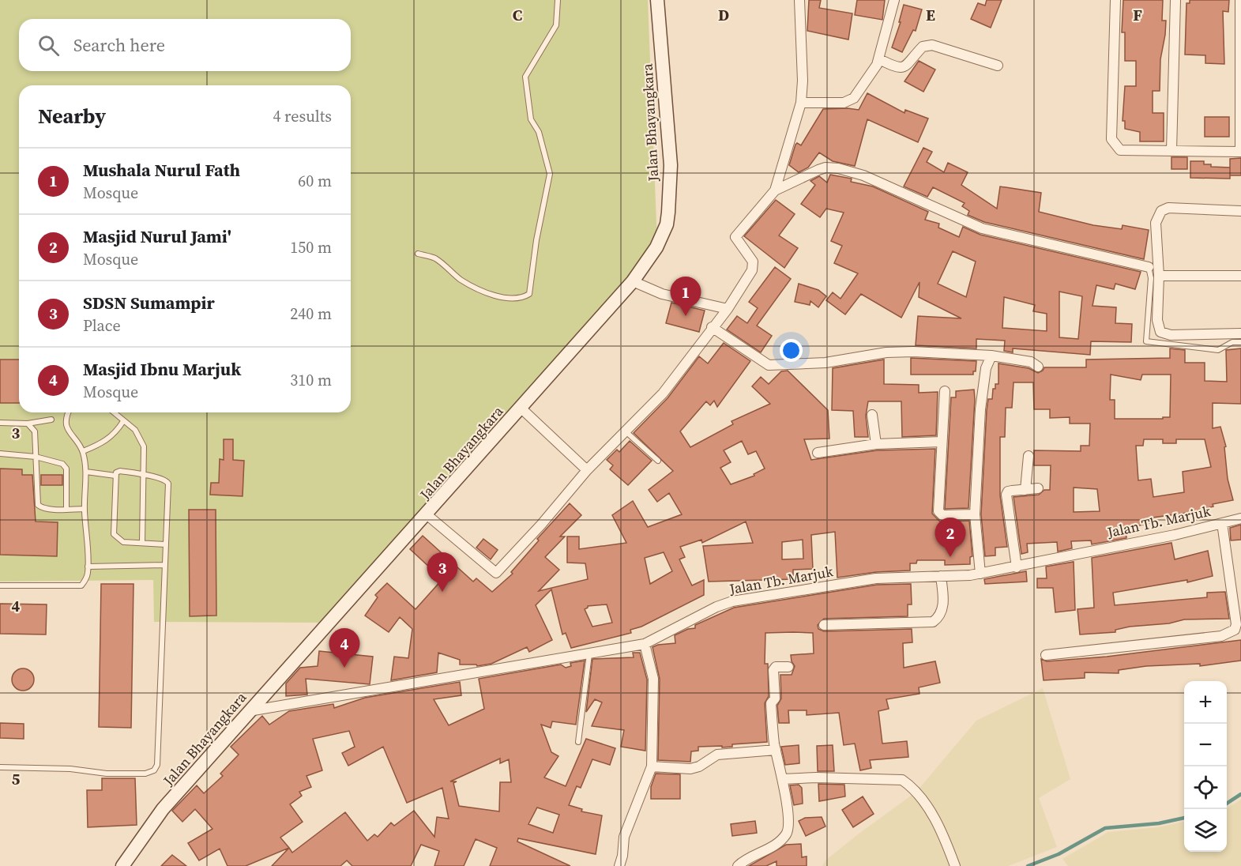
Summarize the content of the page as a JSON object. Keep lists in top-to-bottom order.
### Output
{
  "streets": {
    "street": ["Jalan Bhayangkara", "Jalan Tb. Marjuk"]
  },
  "crossings": [
    ["Jalan Bhayangkara", "Jalan Tb. Marjuk"]
  ],
  "page": {
    "search": "Search here",
    "heading": ["Nearby", "4 results"],
    "list": [
      {
        "mark": "1",
        "name": "Mushala Nurul Fath",
        "note": "Mosque",
        "value": "60 m"
      },
      {
        "mark": "2",
        "name": "Masjid Nurul Jami'",
        "note": "Mosque",
        "value": "150 m"
      },
      {
        "mark": "3",
        "name": "SDSN Sumampir",
        "note": "Place",
        "value": "240 m"
      },
      {
        "mark": "4",
        "name": "Masjid Ibnu Marjuk",
        "note": "Mosque",
        "value": "310 m"
      }
    ],
    "pins": [
      "1",
      "2",
      "3",
      "4"
    ],
    "map_buttons": ["+", "−"]
  },
  "grid": {
    "columns": [
      "C",
      "D",
      "E",
      "F"
    ],
    "rows": ["3", "4", "5"]
  }
}
